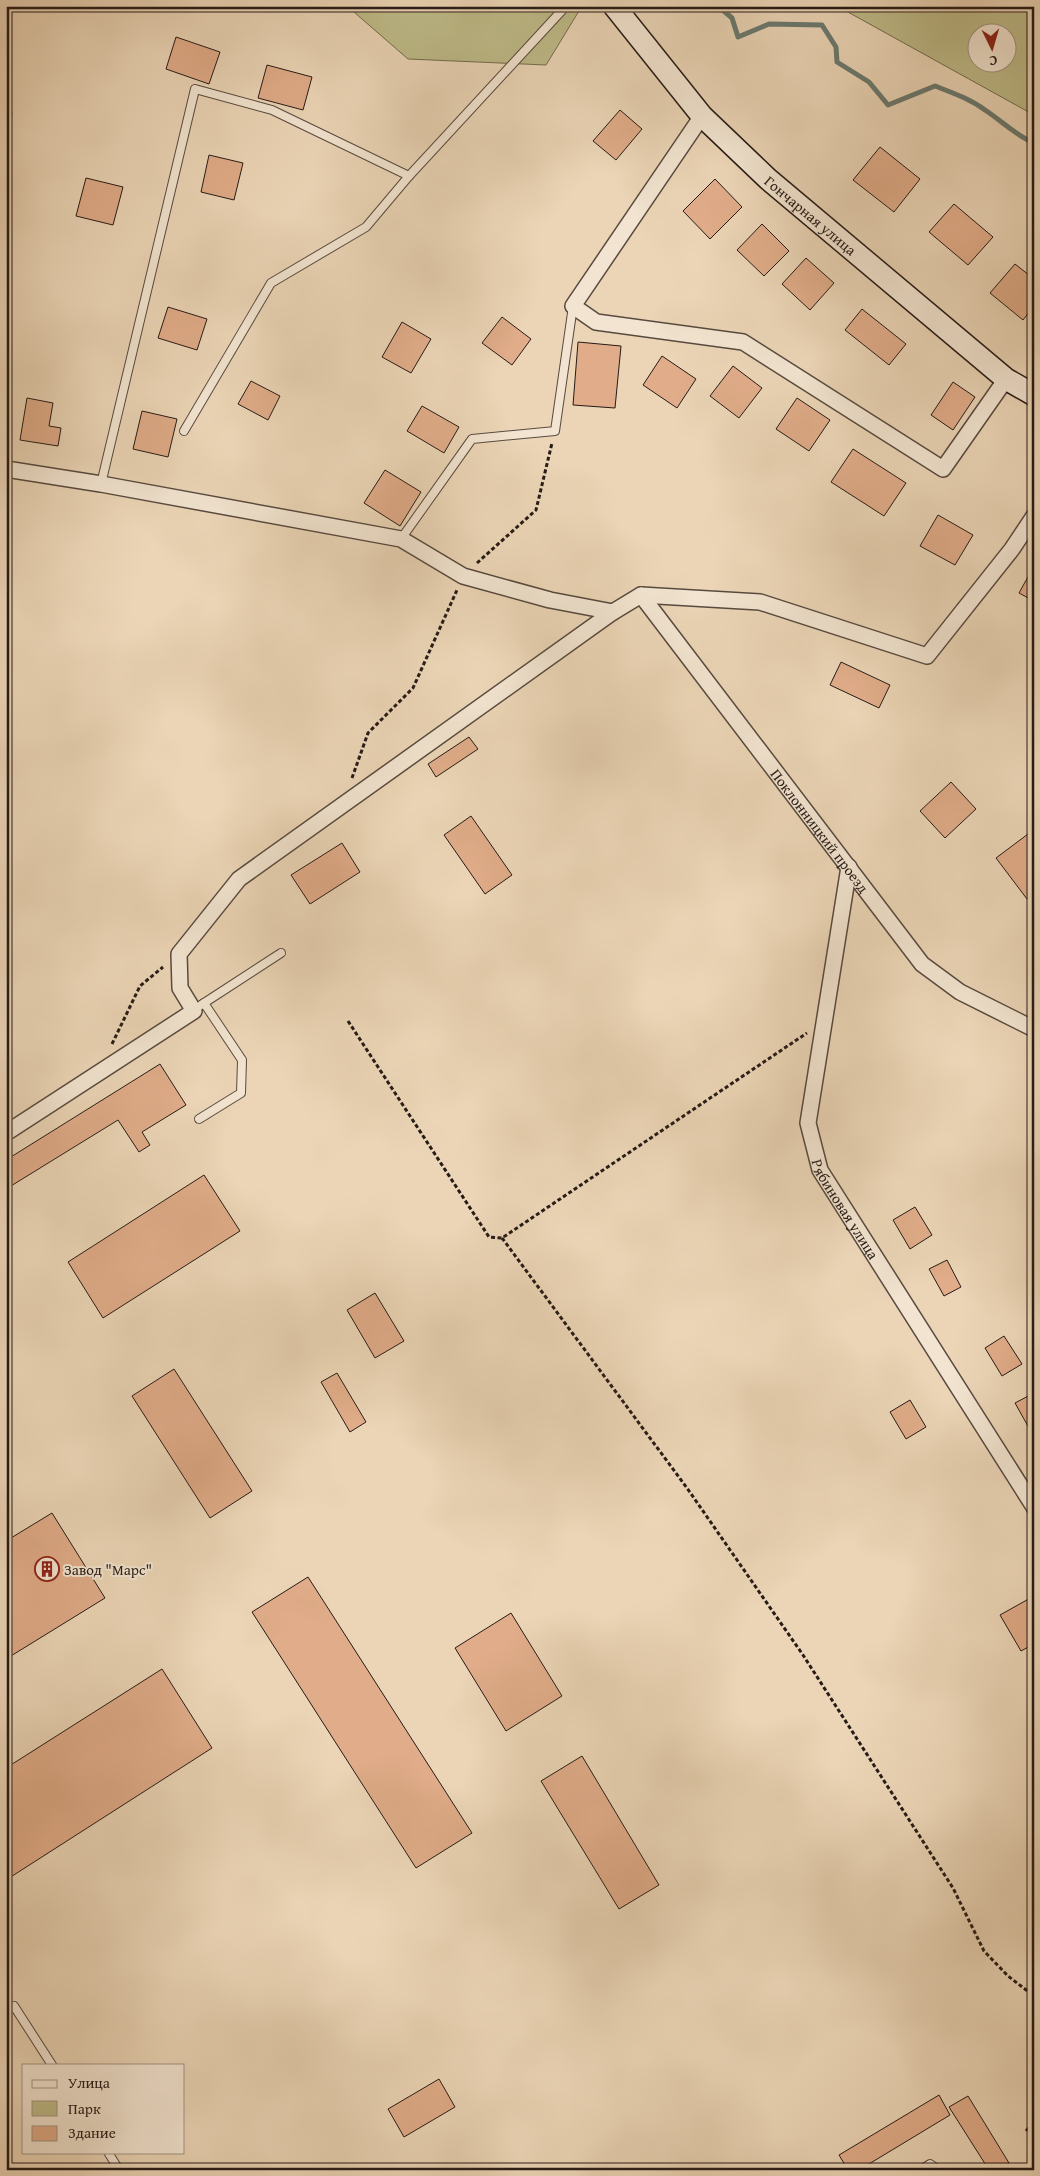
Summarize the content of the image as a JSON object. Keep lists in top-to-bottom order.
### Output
{
  "streets": {
    "street": ["Гончарная улица", "Поклонницкий проезд", "Рябиновая улица"]
  },
  "crossings": [
    ["Поклонницкий проезд", "Рябиновая улица"]
  ],
  "places": {
    "building": ["Завод \"Марс\""]
  },
  "legend": ["Улица", "Парк", "Здание"],
  "north": "bottom"
}
